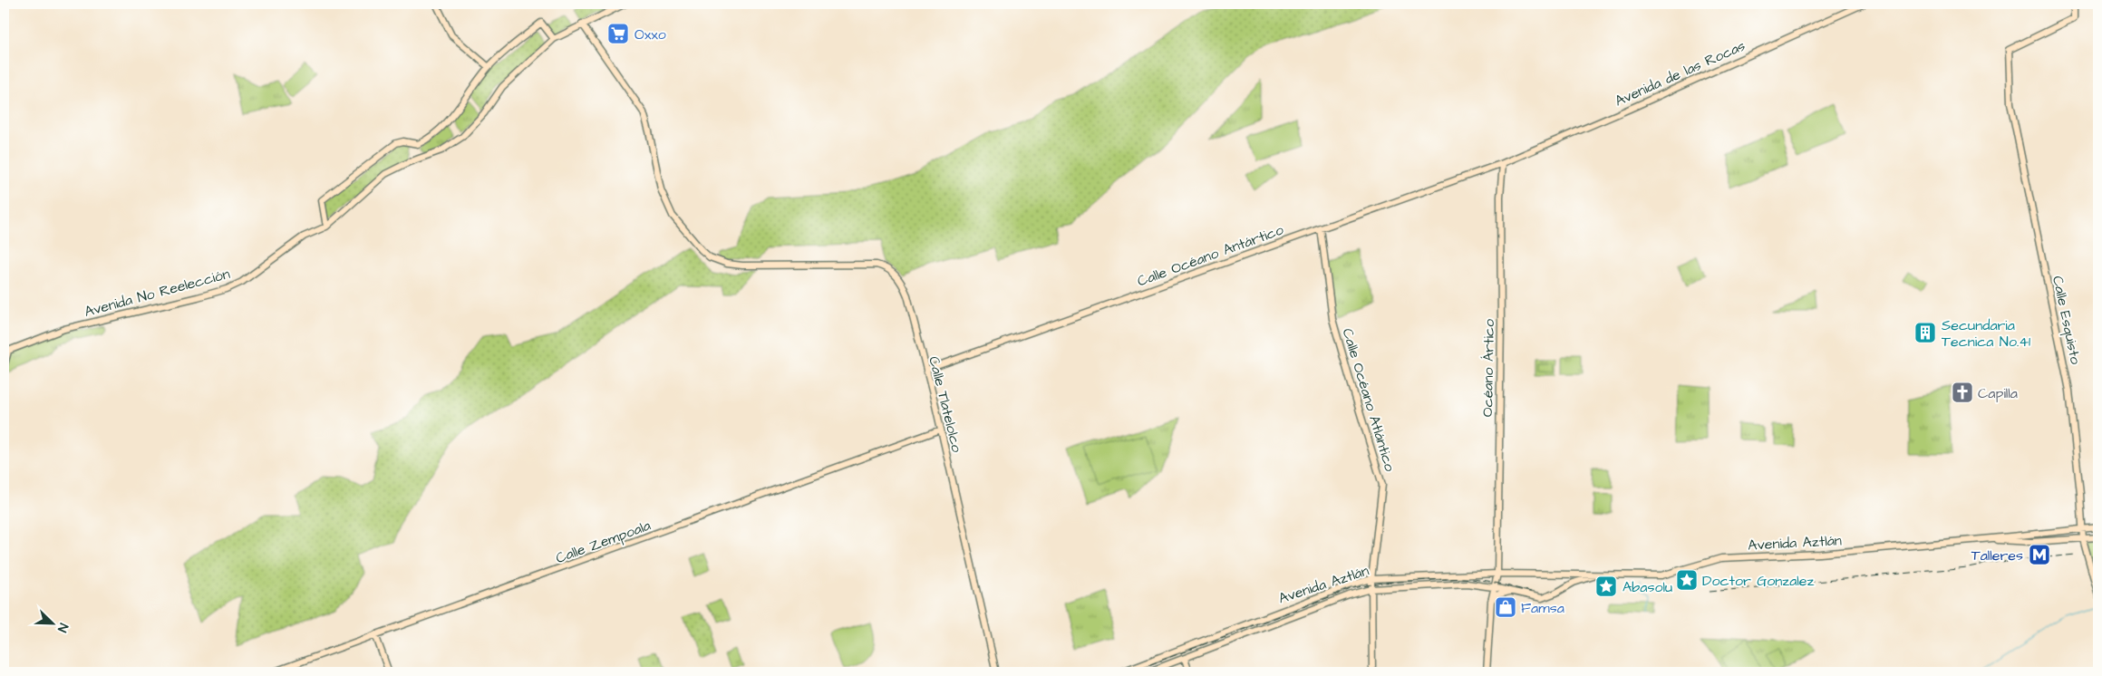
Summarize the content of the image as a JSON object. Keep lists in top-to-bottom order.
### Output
{
  "streets": {
    "street": [
      "Avenida de las Rocas",
      "Calle Océano Antártico",
      "Avenida No Reelección",
      "Calle Esquisto",
      "Océano Ártico",
      "Calle Océano Atlántico",
      "Calle Tlatelolco",
      "Calle Zempoala",
      "Avenida Aztlán"
    ]
  },
  "crossings": [
    ["Avenida de las Rocas", "Calle Océano Antártico"],
    ["Avenida de las Rocas", "Océano Ártico"],
    ["Calle Océano Antártico", "Océano Ártico"],
    ["Calle Océano Antártico", "Calle Océano Atlántico"],
    ["Calle Océano Antártico", "Calle Tlatelolco"],
    ["Avenida No Reelección", "Calle Tlatelolco"],
    ["Calle Esquisto", "Avenida Aztlán"],
    ["Océano Ártico", "Avenida Aztlán"],
    ["Calle Océano Atlántico", "Avenida Aztlán"],
    ["Calle Tlatelolco", "Calle Zempoala"]
  ],
  "places": {
    "supermarket": ["Oxxo"],
    "building": ["Secundaria Tecnica No.41"],
    "church": ["Capilla"],
    "metro station": ["Talleres"],
    "place": ["Doctor Gonzalez", "Abasolu"],
    "shop": ["Famsa"]
  },
  "north": "bottom right"
}
